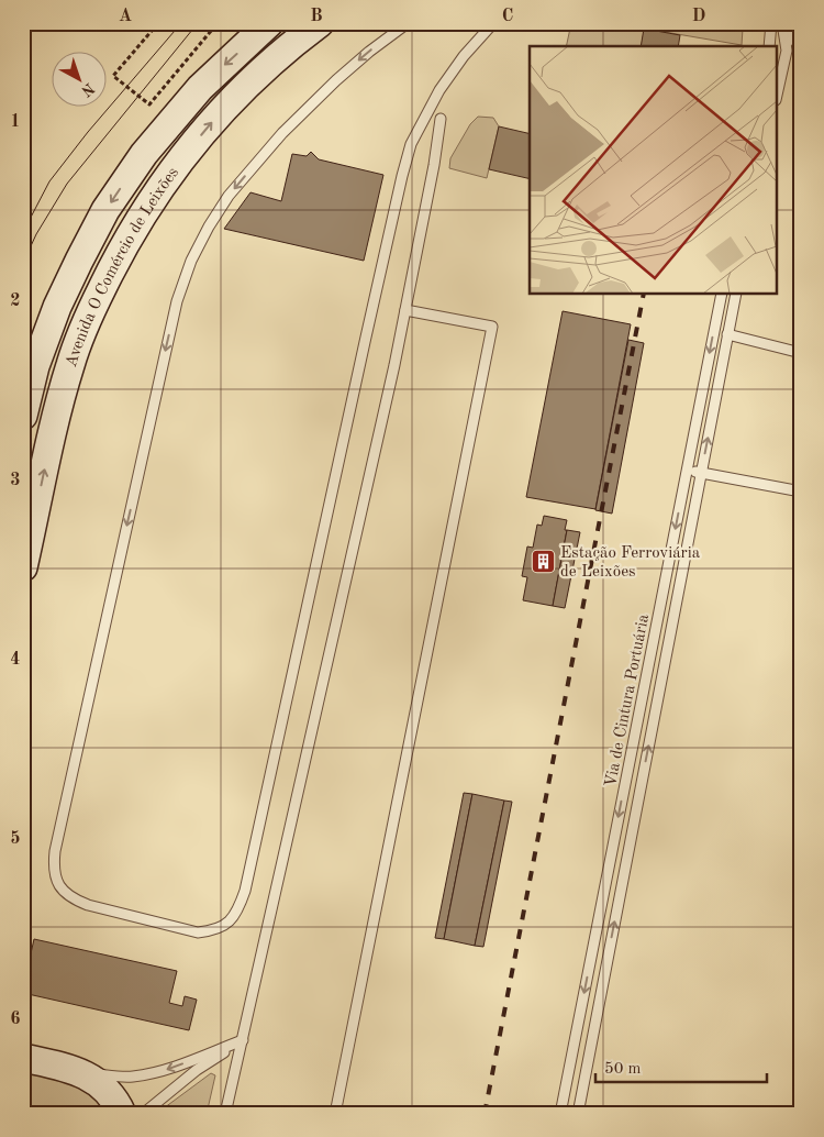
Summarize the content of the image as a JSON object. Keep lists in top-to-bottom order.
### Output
{
  "streets": {
    "main road": ["Avenida O Comércio de Leixões"],
    "lane": ["Via de Cintura Portuária"]
  },
  "places": {
    "building": ["Estação Ferroviária de Leixões"]
  },
  "scale_bar": "50 m",
  "north": "bottom right",
  "grid": {
    "columns": [
      "A",
      "B",
      "C",
      "D"
    ],
    "rows": [
      "1",
      "2",
      "3",
      "4",
      "5",
      "6"
    ]
  }
}
